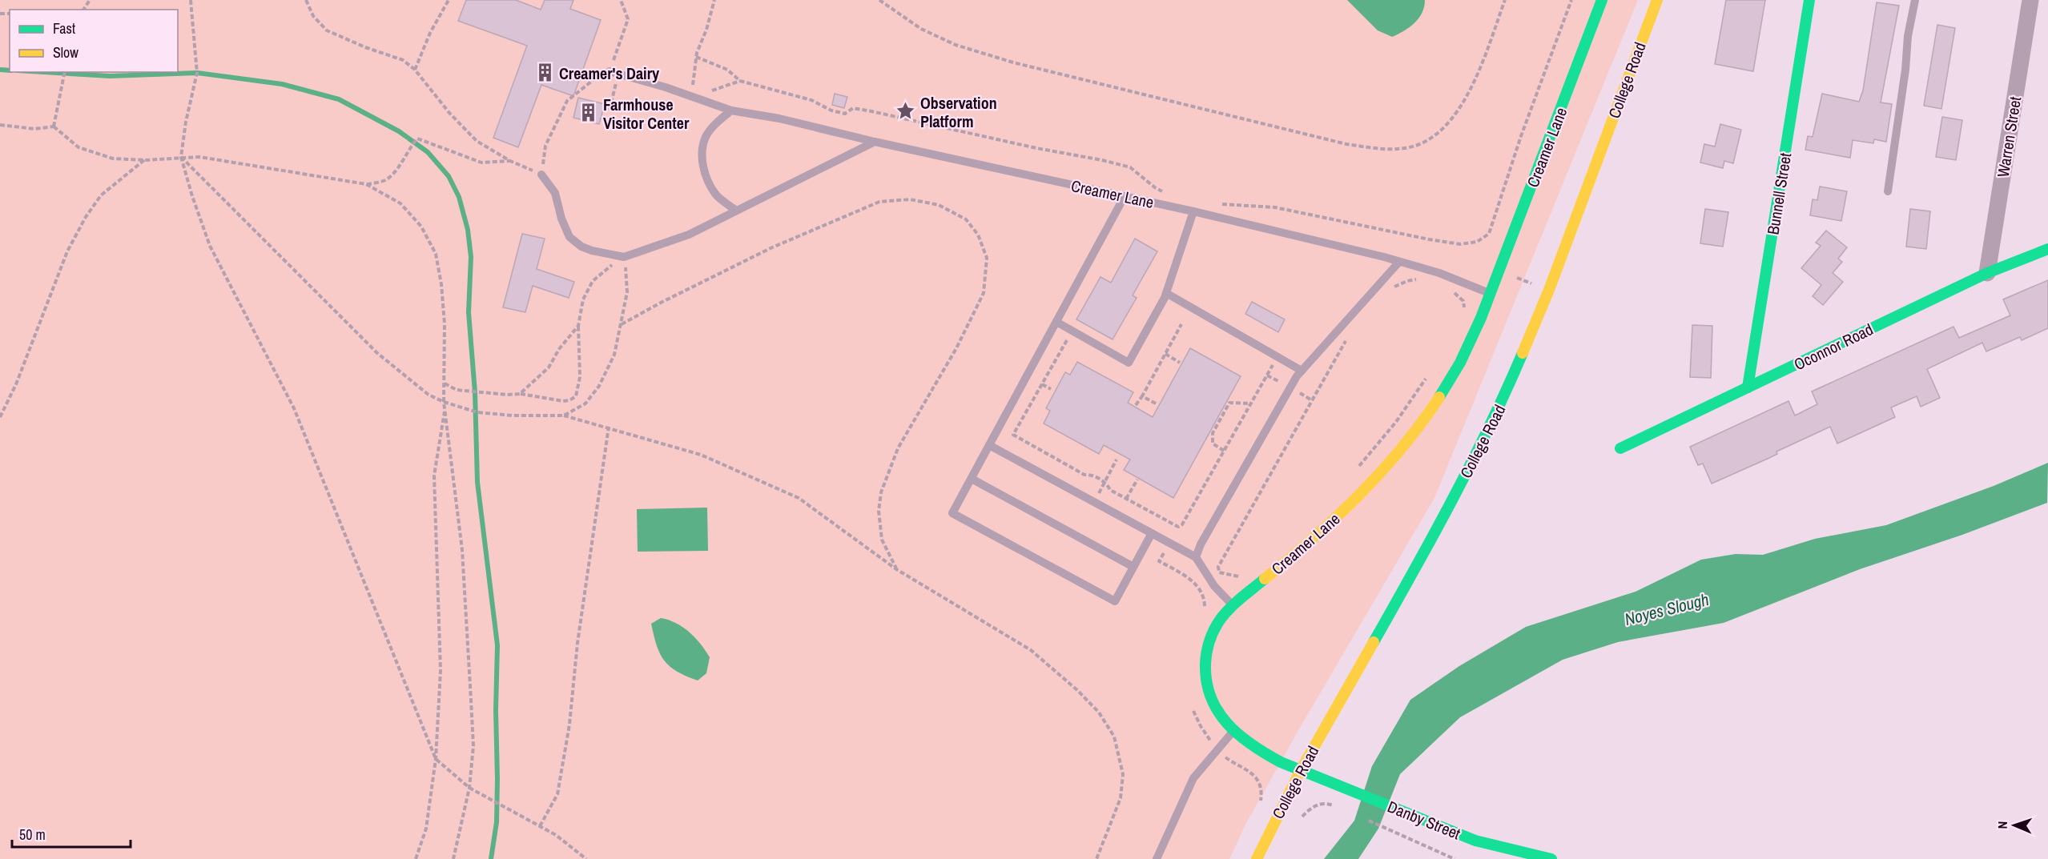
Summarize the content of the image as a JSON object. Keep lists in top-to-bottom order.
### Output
{
  "streets": {
    "street": [
      "College Road",
      "Warren Street",
      "Creamer Lane",
      "Bunnell Street",
      "Oconnor Road",
      "Danby Street"
    ]
  },
  "crossings": [
    ["College Road", "Creamer Lane"],
    ["College Road", "Danby Street"],
    ["Warren Street", "Oconnor Road"],
    ["Creamer Lane", "Danby Street"],
    ["Bunnell Street", "Oconnor Road"]
  ],
  "water": ["Noyes Slough"],
  "places": {
    "building": ["Creamer's Dairy", "Farmhouse Visitor Center"],
    "place": ["Observation Platform"]
  },
  "legend": ["Fast", "Slow"],
  "scale_bar": "50 m",
  "north": "left"
}
